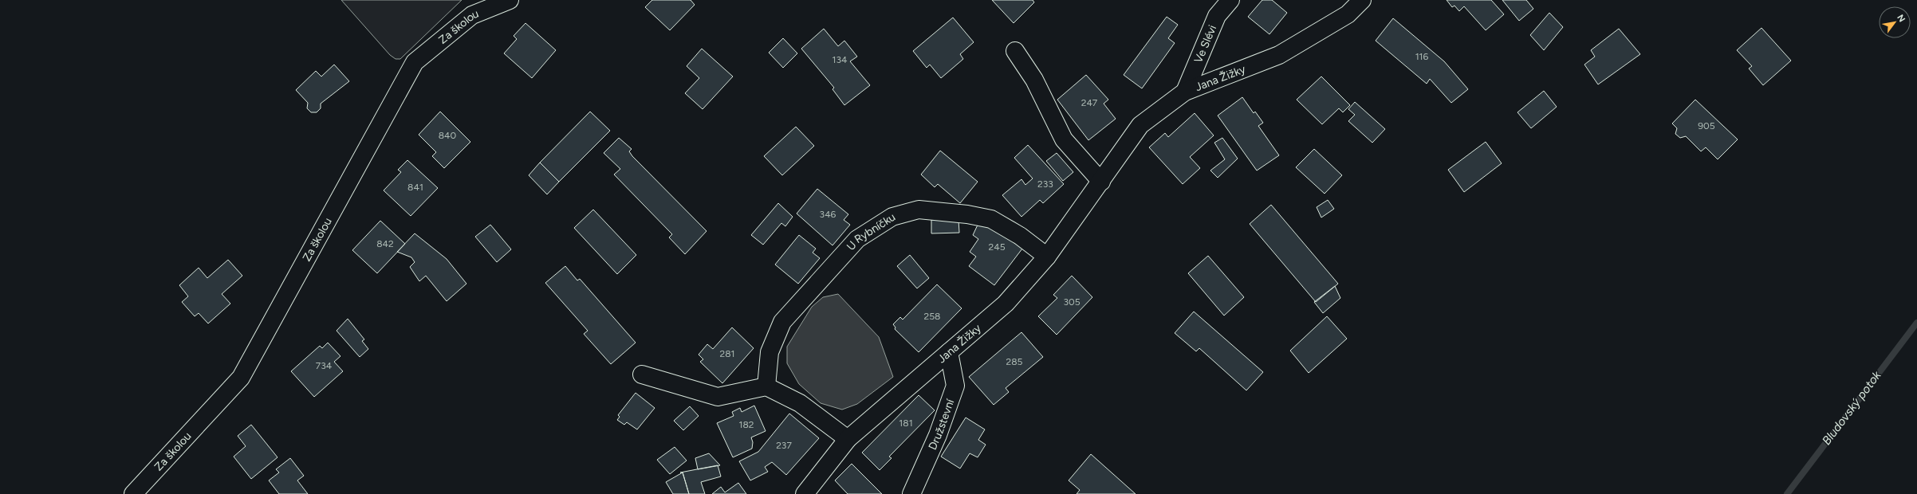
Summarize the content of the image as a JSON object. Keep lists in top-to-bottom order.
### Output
{
  "streets": {
    "street": [
      "Za školou",
      "Ve Slévi",
      "Jana Žižky",
      "U Rybníčku",
      "Družstevní"
    ]
  },
  "crossings": [
    ["Ve Slévi", "Jana Žižky"],
    ["Jana Žižky", "U Rybníčku"],
    ["Jana Žižky", "Družstevní"]
  ],
  "water": ["Bludovský potok"],
  "house_numbers": [
    "116",
    "134",
    "247",
    "905",
    "840",
    "233",
    "841",
    "346",
    "842",
    "245",
    "305",
    "258",
    "281",
    "285",
    "734",
    "181",
    "182",
    "237"
  ],
  "north": "top right"
}
